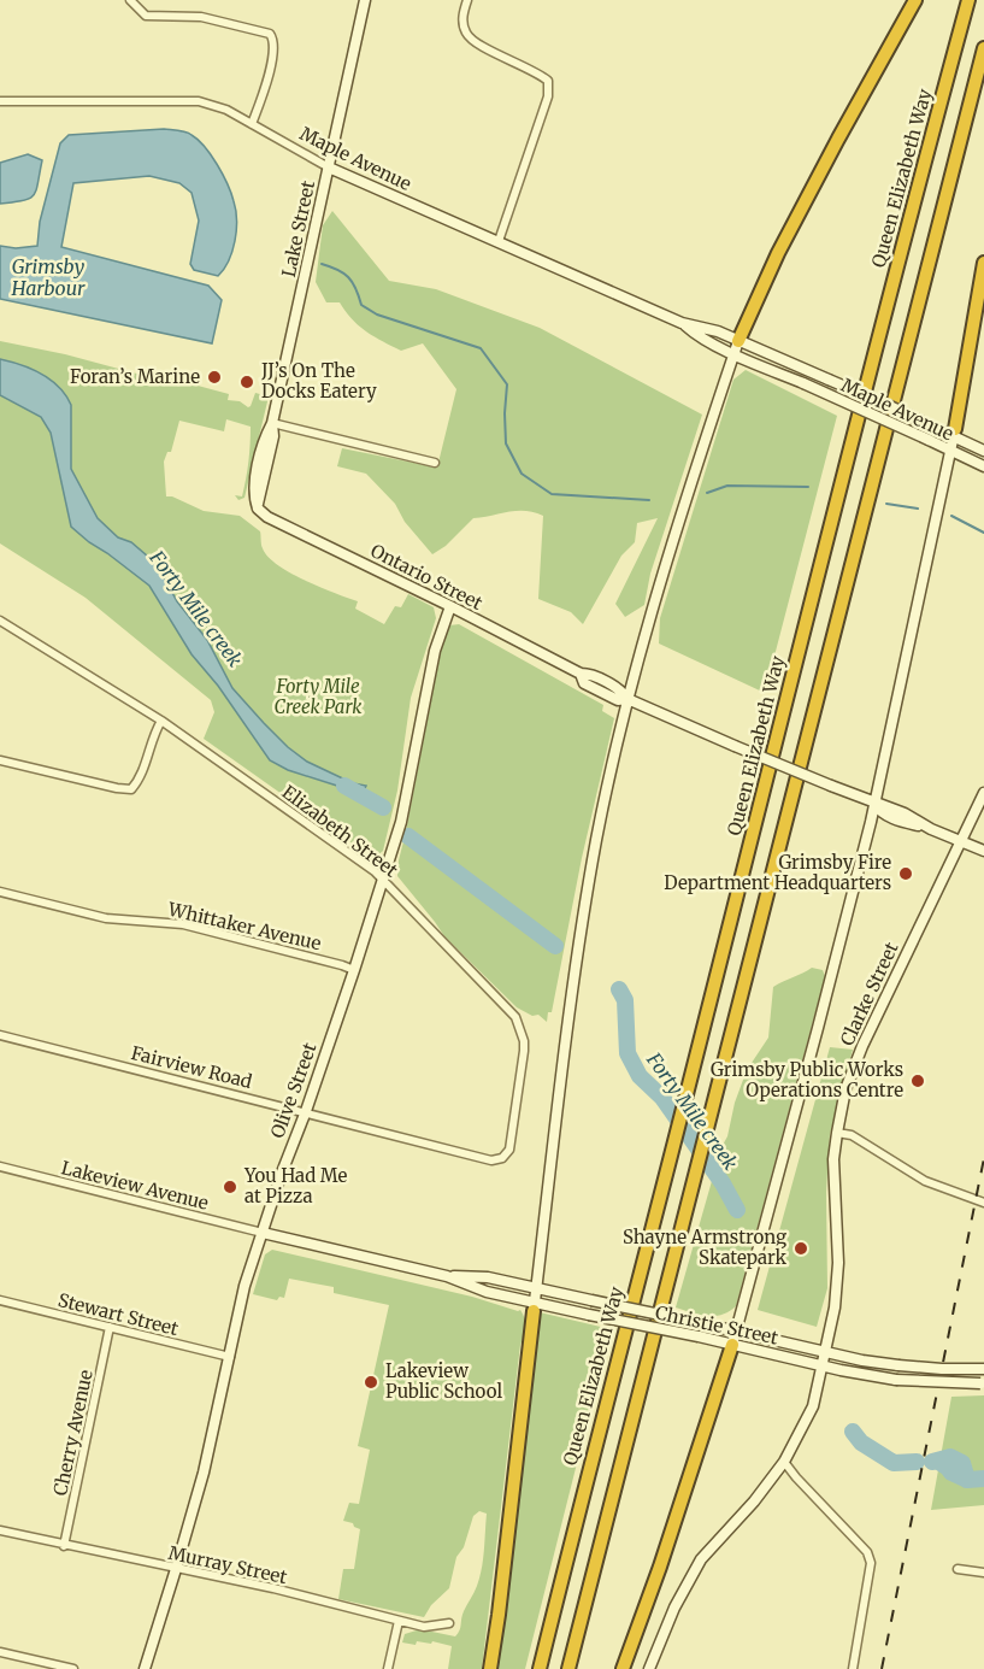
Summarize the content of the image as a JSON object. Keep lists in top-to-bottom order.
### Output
{
  "streets": {
    "highway": ["Queen Elizabeth Way"],
    "street": [
      "Maple Avenue",
      "Lake Street",
      "Ontario Street",
      "Elizabeth Street",
      "Whittaker Avenue",
      "Clarke Street",
      "Fairview Road",
      "Olive Street",
      "Lakeview Avenue",
      "Stewart Street",
      "Christie Street",
      "Cherry Avenue",
      "Murray Street"
    ]
  },
  "crossings": [
    ["Maple Avenue", "Lake Street"],
    ["Lake Street", "Ontario Street"],
    ["Ontario Street", "Clarke Street"],
    ["Ontario Street", "Olive Street"],
    ["Elizabeth Street", "Fairview Road"],
    ["Elizabeth Street", "Olive Street"],
    ["Whittaker Avenue", "Olive Street"],
    ["Clarke Street", "Christie Street"],
    ["Fairview Road", "Olive Street"],
    ["Olive Street", "Lakeview Avenue"],
    ["Olive Street", "Stewart Street"],
    ["Olive Street", "Christie Street"],
    ["Olive Street", "Murray Street"],
    ["Lakeview Avenue", "Christie Street"],
    ["Stewart Street", "Cherry Avenue"],
    ["Cherry Avenue", "Murray Street"]
  ],
  "water": ["Grimsby Harbour", "Forty Mile creek"],
  "parks": ["Forty Mile Creek Park"],
  "places": [
    "Foran’s Marine",
    "JJ’s On The Docks Eatery",
    "Grimsby Fire Department Headquarters",
    "Grimsby Public Works Operations Centre",
    "You Had Me at Pizza",
    "Shayne Armstrong Skatepark",
    "Lakeview Public School"
  ]
}
